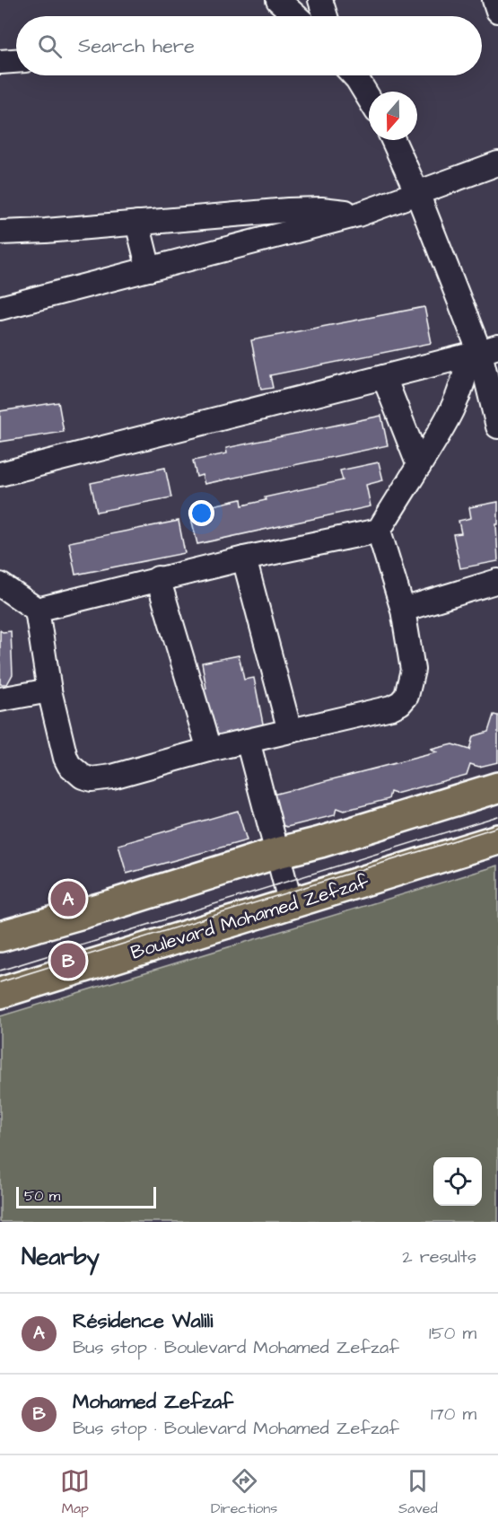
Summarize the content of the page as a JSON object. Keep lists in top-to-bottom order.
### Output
{
  "streets": {
    "main road": ["Boulevard Mohamed Zefzaf"]
  },
  "scale_bar": "50 m",
  "north": "bottom",
  "page": {
    "search": "Search here",
    "pins": ["A", "B"],
    "scale": "50 m",
    "heading": ["Nearby", "2 results"],
    "list": [
      {
        "mark": "A",
        "name": "Résidence Walili",
        "note": "Bus stop · Boulevard Mohamed Zefzaf",
        "value": "150 m"
      },
      {
        "mark": "B",
        "name": "Mohamed Zefzaf",
        "note": "Bus stop · Boulevard Mohamed Zefzaf",
        "value": "170 m"
      }
    ],
    "nav": ["Map", "Directions", "Saved"]
  }
}
